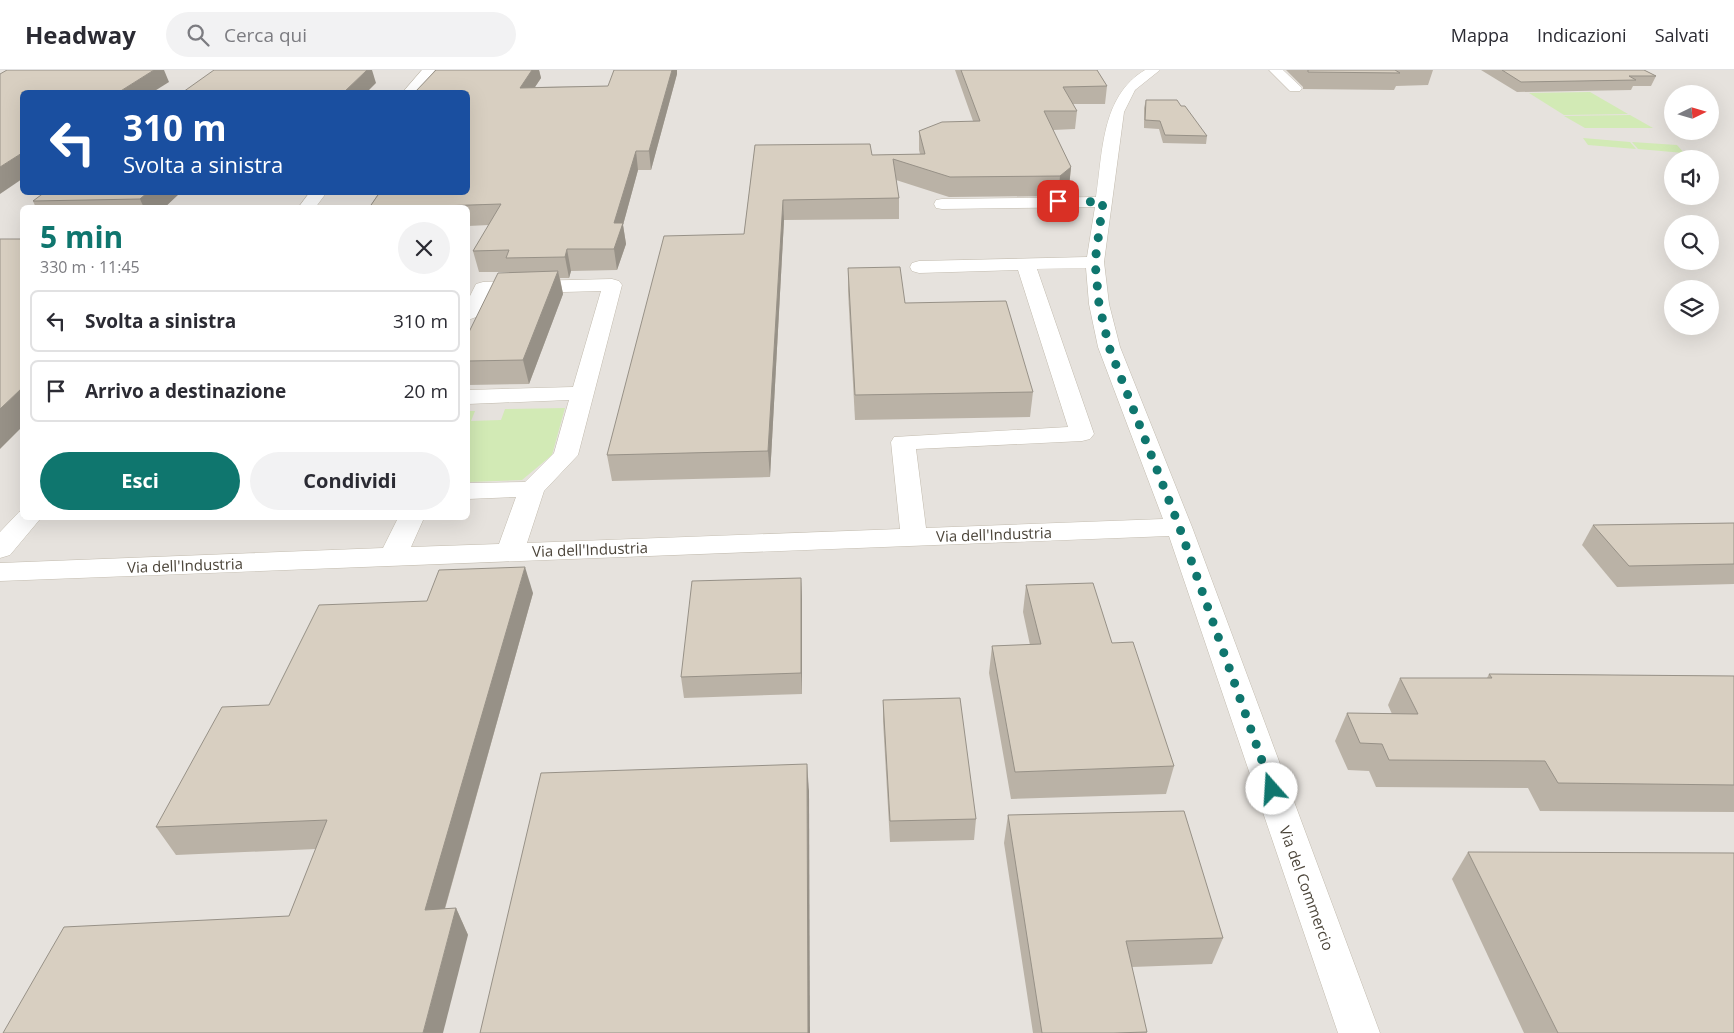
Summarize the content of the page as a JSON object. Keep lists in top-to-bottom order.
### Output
{
  "streets": {
    "street": ["Via dell'Industria", "Via del Commercio"]
  },
  "crossings": [
    ["Via dell'Industria", "Via del Commercio"]
  ],
  "north": "right",
  "page": {
    "header": "Headway",
    "search": "Cerca qui",
    "nav": ["Mappa", "Indicazioni", "Salvati"],
    "turn": ["310 m", "Svolta a sinistra"],
    "heading": ["5 min", "330 m · 11:45"],
    "list": [
      {
        "name": "Svolta a sinistra",
        "value": "310 m"
      },
      {
        "name": "Arrivo a destinazione",
        "value": "20 m"
      }
    ],
    "buttons": ["Esci", "Condividi"]
  }
}
